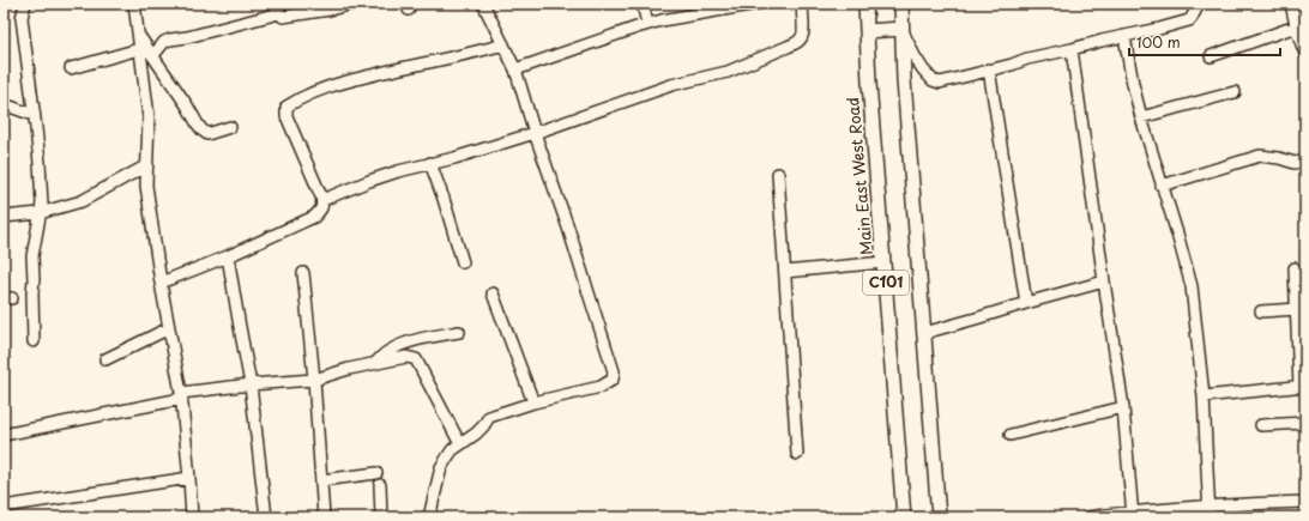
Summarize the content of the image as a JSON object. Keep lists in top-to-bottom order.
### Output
{
  "streets": {
    "main road": ["Main East West Road", "C101"]
  },
  "scale_bar": "100 m"
}
